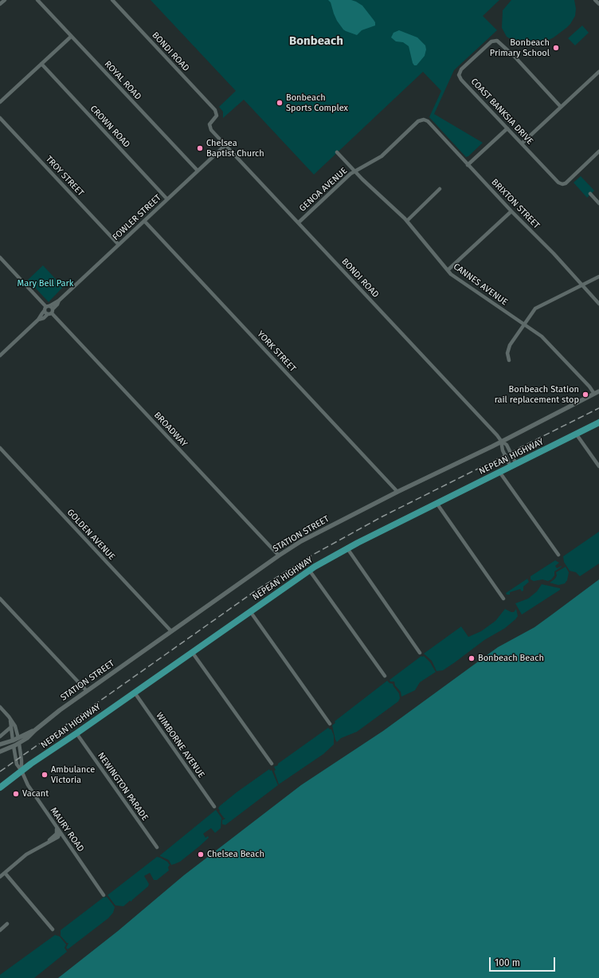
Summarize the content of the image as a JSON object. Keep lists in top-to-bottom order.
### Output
{
  "streets": {
    "highway": ["NEPEAN HIGHWAY"],
    "street": [
      "BONDI ROAD",
      "ROYAL ROAD",
      "COAST BANKSIA DRIVE",
      "CROWN ROAD",
      "TROY STREET",
      "GENOA AVENUE",
      "BRIXTON STREET",
      "FOWLER STREET",
      "CANNES AVENUE",
      "YORK STREET",
      "BROADWAY",
      "STATION STREET",
      "GOLDEN AVENUE",
      "WIMBORNE AVENUE",
      "NEWINGTON PARADE",
      "MAURY ROAD"
    ]
  },
  "crossings": [
    ["BONDI ROAD", "GENOA AVENUE"],
    ["BONDI ROAD", "FOWLER STREET"],
    ["BONDI ROAD", "NEPEAN HIGHWAY"],
    ["BONDI ROAD", "STATION STREET"],
    ["ROYAL ROAD", "FOWLER STREET"],
    ["CROWN ROAD", "FOWLER STREET"],
    ["TROY STREET", "FOWLER STREET"],
    ["GENOA AVENUE", "BRIXTON STREET"],
    ["GENOA AVENUE", "CANNES AVENUE"],
    ["FOWLER STREET", "YORK STREET"],
    ["FOWLER STREET", "BROADWAY"],
    ["CANNES AVENUE", "STATION STREET"],
    ["YORK STREET", "STATION STREET"],
    ["BROADWAY", "STATION STREET"],
    ["NEPEAN HIGHWAY", "WIMBORNE AVENUE"],
    ["NEPEAN HIGHWAY", "NEWINGTON PARADE"],
    ["NEPEAN HIGHWAY", "MAURY ROAD"],
    ["STATION STREET", "GOLDEN AVENUE"]
  ],
  "districts": ["Bonbeach"],
  "parks": ["Mary Bell Park"],
  "places": [
    "Bonbeach Primary School",
    "Bonbeach Sports Complex",
    "Chelsea Baptist Church",
    "Bonbeach Station rail replacement stop",
    "Bonbeach Beach",
    "Ambulance Victoria",
    "Vacant",
    "Chelsea Beach"
  ],
  "scale_bar": "100 m"
}
